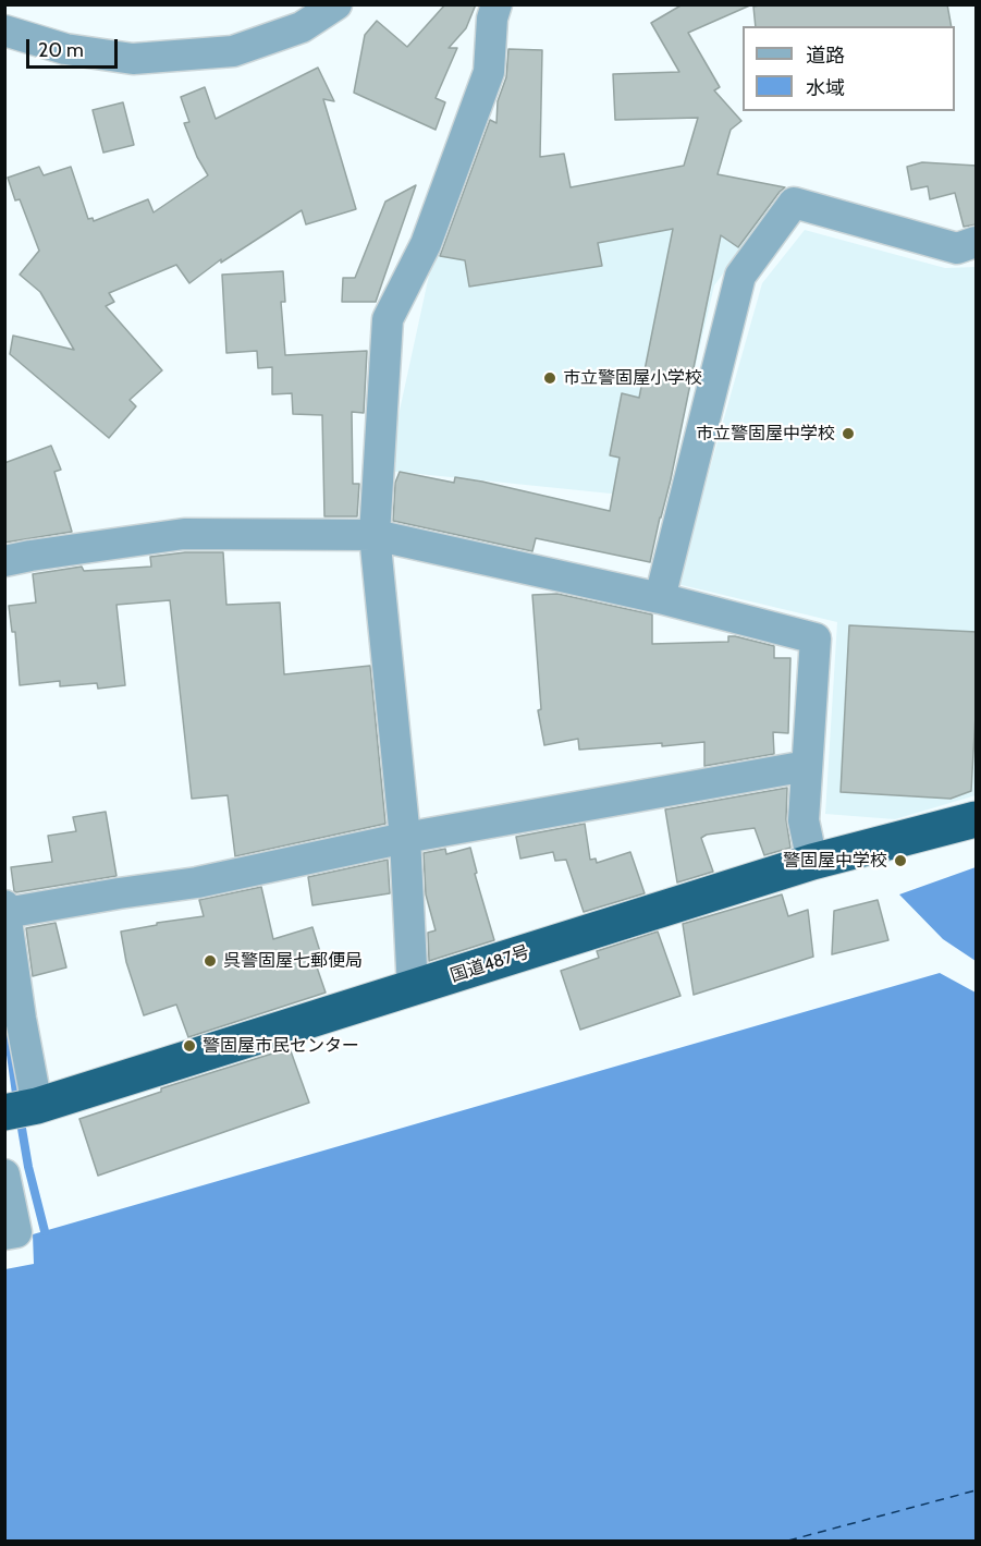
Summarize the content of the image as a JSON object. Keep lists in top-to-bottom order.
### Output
{
  "streets": {
    "highway": ["国道487号"]
  },
  "places": [
    "市立警固屋小学校",
    "市立警固屋中学校",
    "警固屋中学校",
    "呉警固屋七郵便局",
    "警固屋市民センター"
  ],
  "legend": ["道路", "水域"],
  "scale_bar": "20 m"
}
